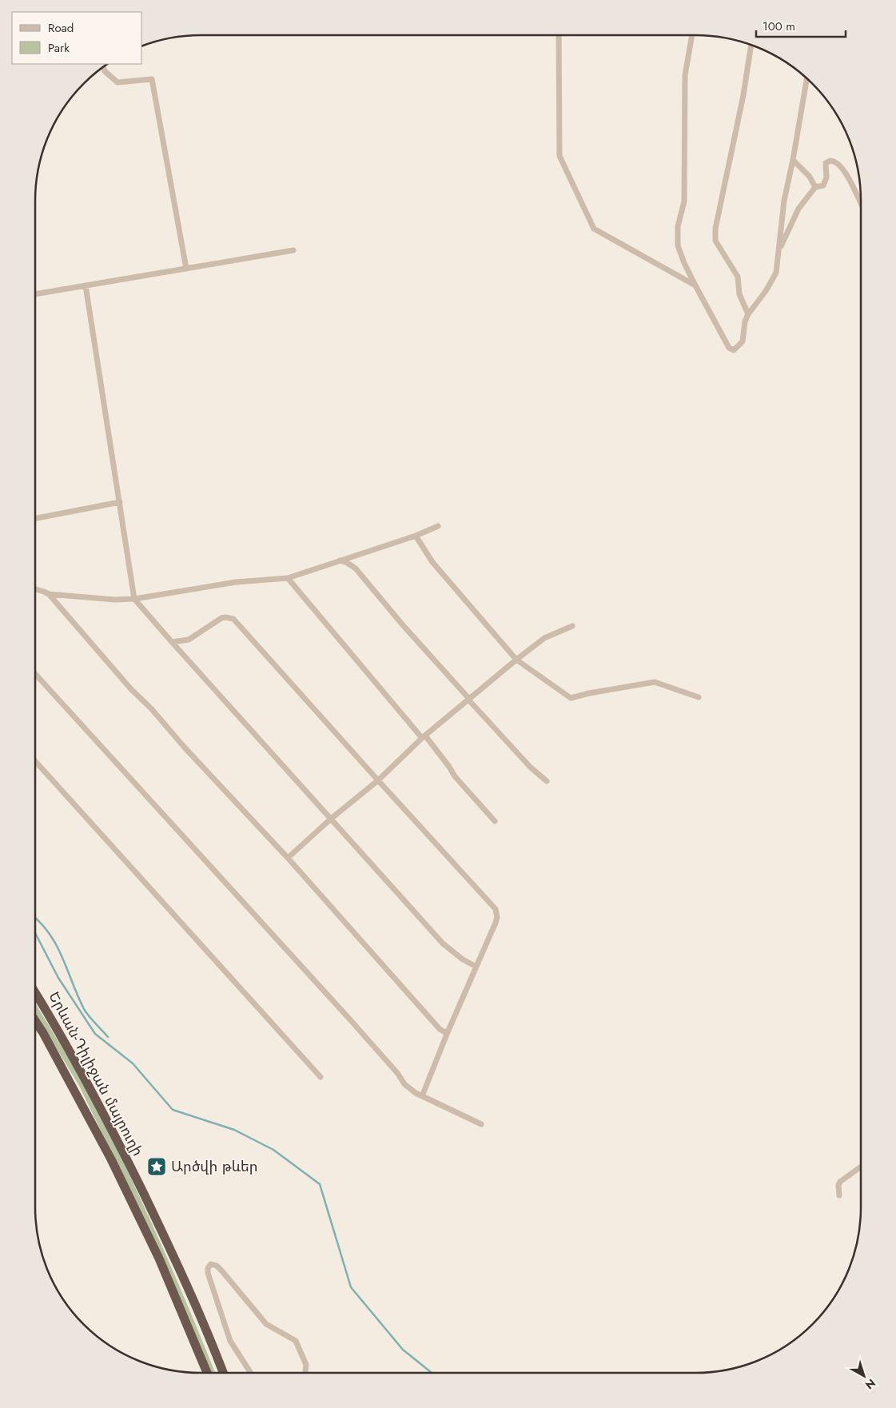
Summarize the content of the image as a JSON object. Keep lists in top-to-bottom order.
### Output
{
  "streets": {
    "highway": ["Երևան-Դիլիջան մայրուղի"]
  },
  "places": {
    "place": ["Արծվի թևեր"]
  },
  "legend": ["Road", "Park"],
  "scale_bar": "100 m",
  "north": "bottom right"
}
